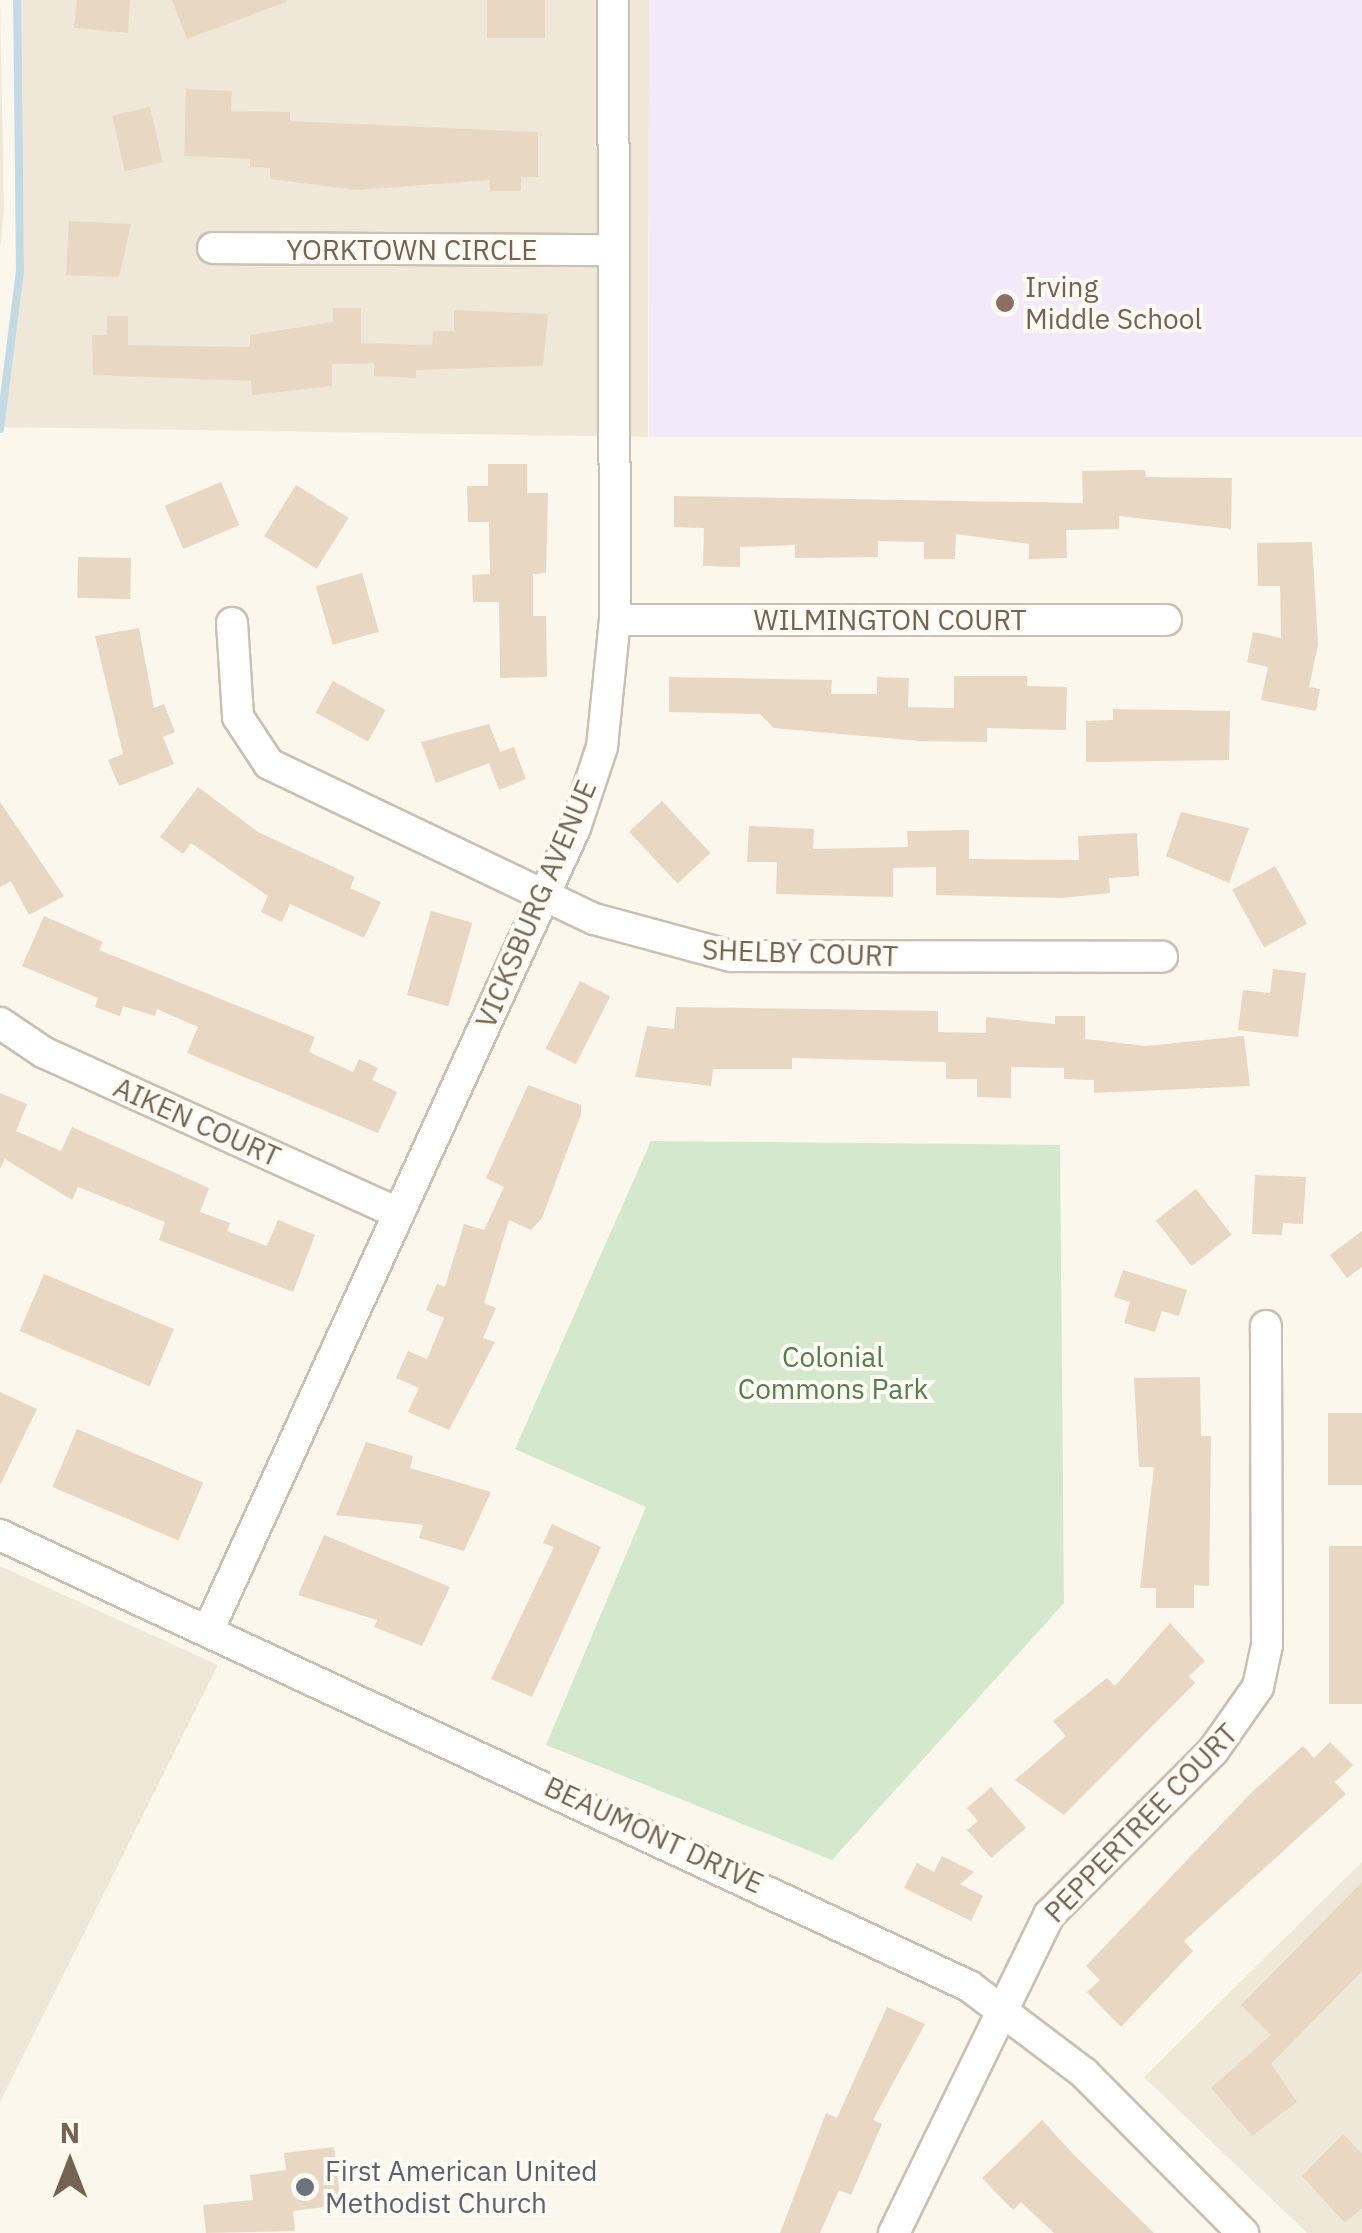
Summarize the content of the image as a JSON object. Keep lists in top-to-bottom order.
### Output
{
  "streets": {
    "street": [
      "YORKTOWN CIRCLE",
      "WILMINGTON COURT",
      "VICKSBURG AVENUE",
      "SHELBY COURT",
      "AIKEN COURT",
      "PEPPERTREE COURT",
      "BEAUMONT DRIVE"
    ]
  },
  "crossings": [
    ["YORKTOWN CIRCLE", "VICKSBURG AVENUE"],
    ["WILMINGTON COURT", "VICKSBURG AVENUE"],
    ["VICKSBURG AVENUE", "SHELBY COURT"],
    ["VICKSBURG AVENUE", "AIKEN COURT"],
    ["VICKSBURG AVENUE", "BEAUMONT DRIVE"],
    ["PEPPERTREE COURT", "BEAUMONT DRIVE"]
  ],
  "parks": ["Colonial Commons Park"],
  "places": ["Irving Middle School", "First American United Methodist Church"],
  "north": "top"
}
